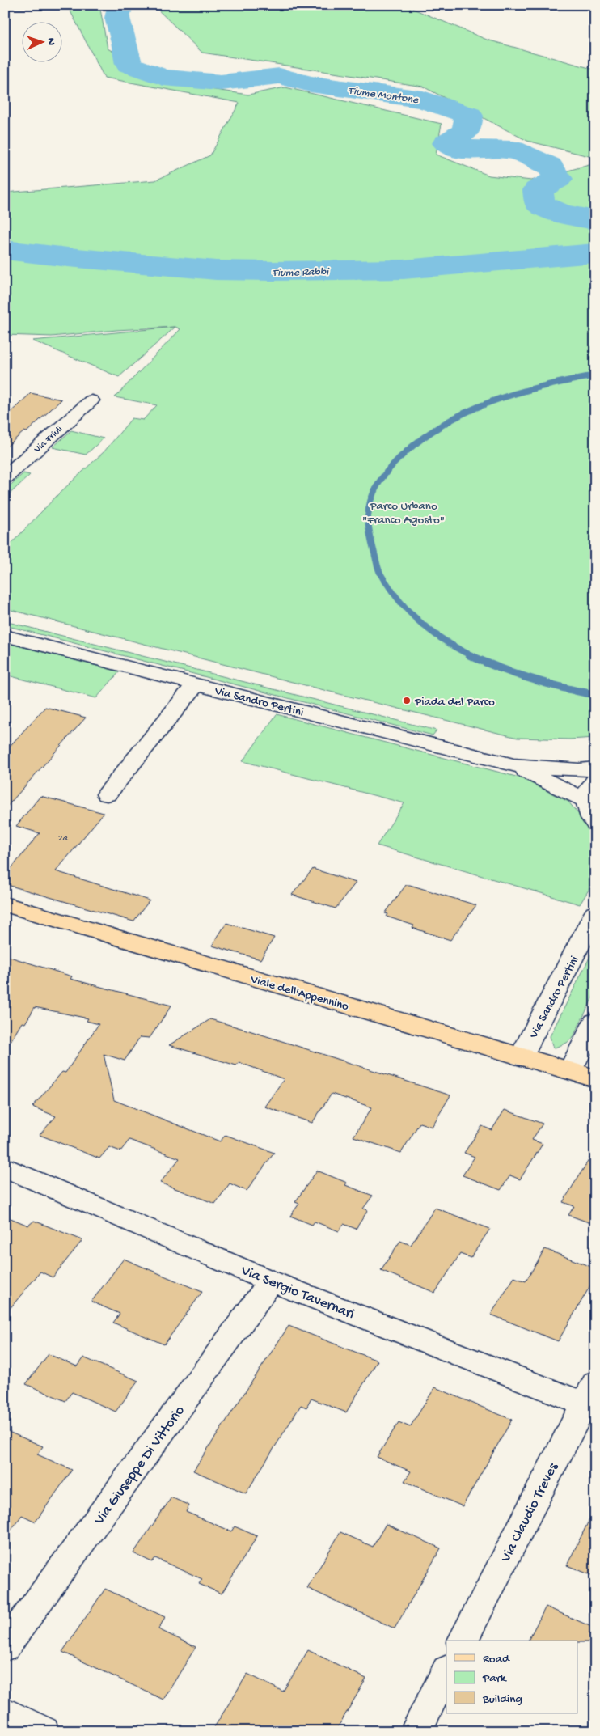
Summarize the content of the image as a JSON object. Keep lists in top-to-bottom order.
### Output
{
  "streets": {
    "main road": ["Viale dell'Appennino"],
    "street": [
      "Via Friuli",
      "Via Sandro Pertini",
      "Via Sergio Tavernari",
      "Via Giuseppe Di Vittorio",
      "Via Claudio Treves"
    ]
  },
  "crossings": [
    ["Via Sandro Pertini", "Viale dell'Appennino"],
    ["Via Sergio Tavernari", "Via Giuseppe Di Vittorio"],
    ["Via Sergio Tavernari", "Via Claudio Treves"]
  ],
  "water": ["Fiume Montone", "Fiume Rabbi"],
  "parks": ["Parco Urbano \"Franco Agosto\""],
  "places": ["Piada del Parco"],
  "house_numbers": ["2a"],
  "legend": ["Road", "Park", "Building"],
  "north": "right"
}
